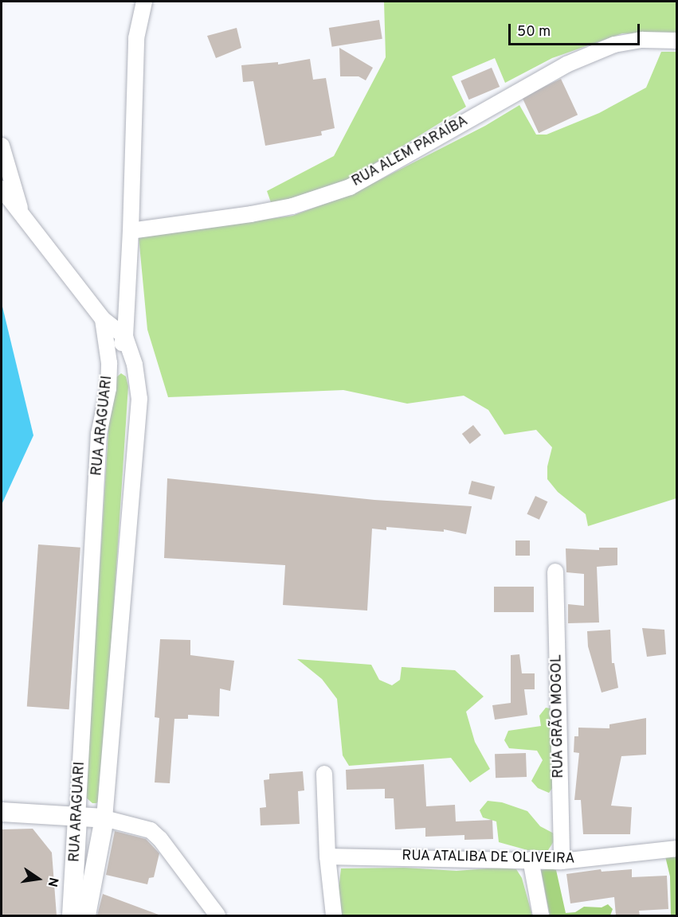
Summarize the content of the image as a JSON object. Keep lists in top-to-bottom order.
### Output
{
  "streets": {
    "street": [
      "RUA ALEM PARAÍBA",
      "RUA ARAGUARI",
      "RUA GRÃO MOGOL",
      "RUA ATALIBA DE OLIVEIRA"
    ]
  },
  "crossings": [
    ["RUA GRÃO MOGOL", "RUA ATALIBA DE OLIVEIRA"]
  ],
  "scale_bar": "50 m",
  "north": "right"
}
